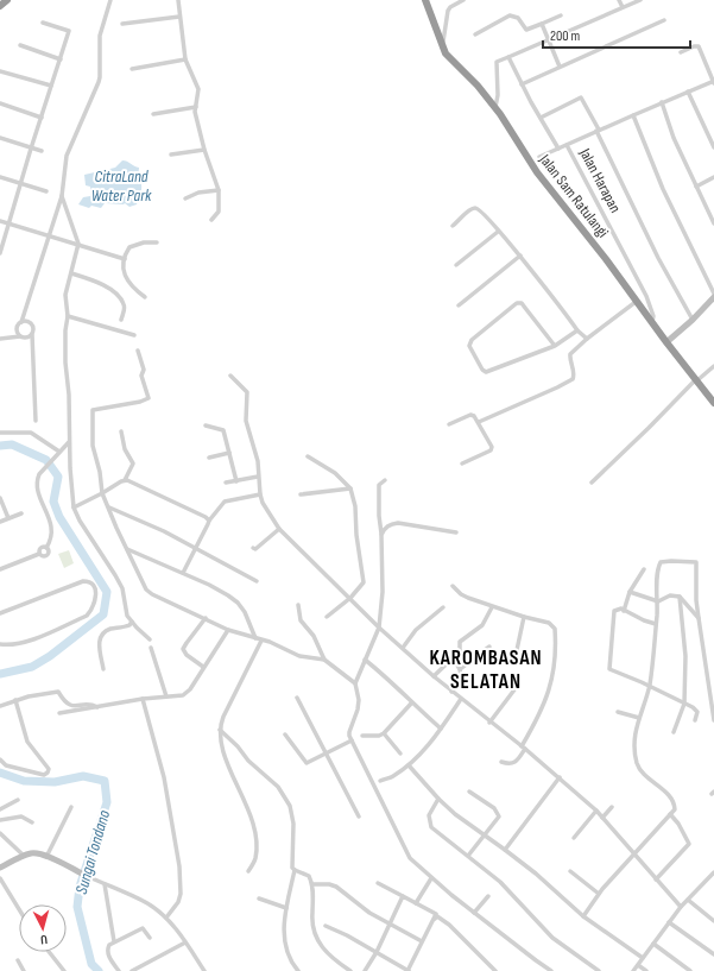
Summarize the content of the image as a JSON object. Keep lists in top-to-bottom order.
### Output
{
  "streets": {
    "highway": ["Jalan Sam Ratulangi"],
    "street": ["Jalan Harapan"]
  },
  "crossings": [
    ["Jalan Harapan", "Jalan Sam Ratulangi"]
  ],
  "districts": ["KAROMBASAN SELATAN"],
  "water": ["CitraLand Water Park", "Sungai Tondano"],
  "scale_bar": "200 m",
  "north": "bottom"
}
